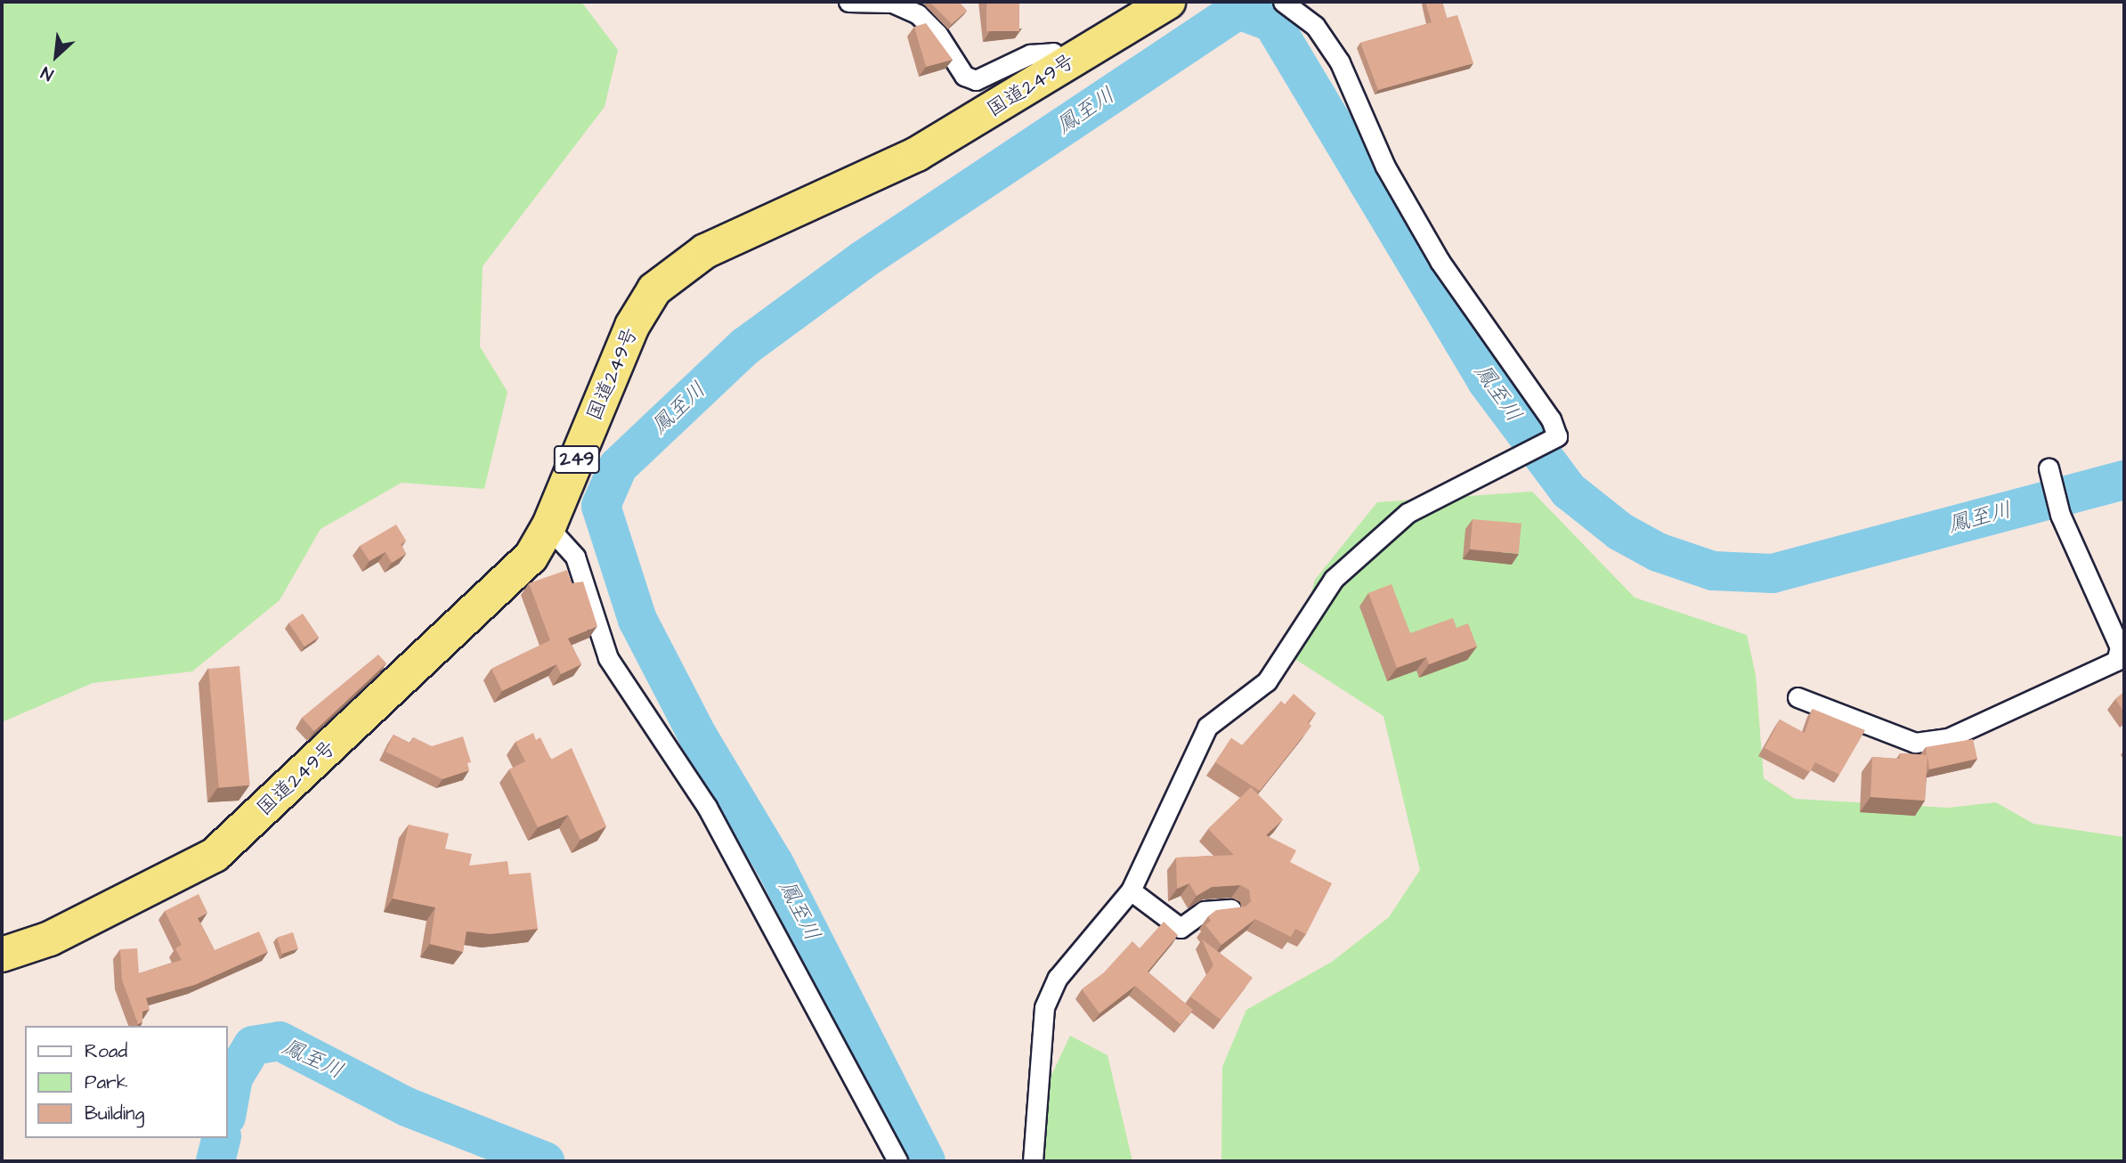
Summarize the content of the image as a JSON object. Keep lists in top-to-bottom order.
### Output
{
  "streets": {
    "highway": ["国道249号", "249"]
  },
  "water": ["鳳至川"],
  "legend": ["Road", "Park", "Building"],
  "north": "bottom left"
}
